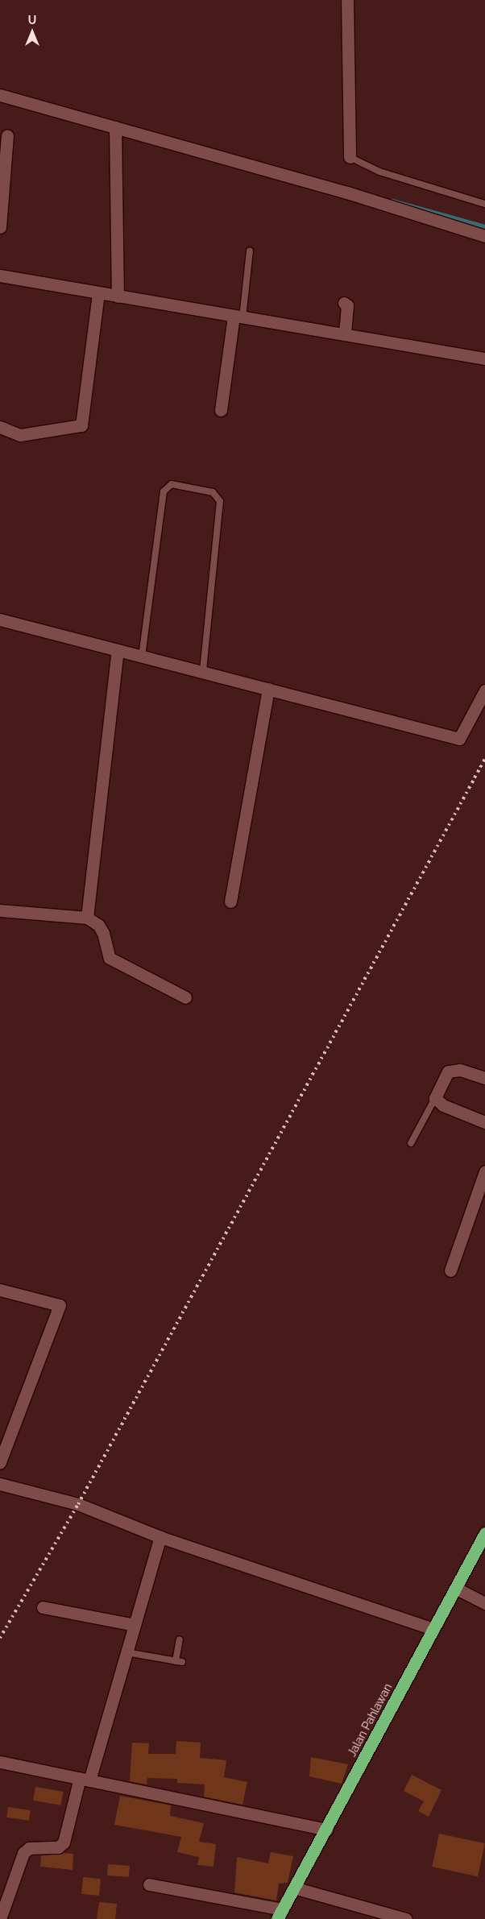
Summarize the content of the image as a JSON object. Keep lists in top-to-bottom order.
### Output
{
  "streets": {
    "highway": ["Jalan Pahlawan"]
  },
  "north": "top"
}
